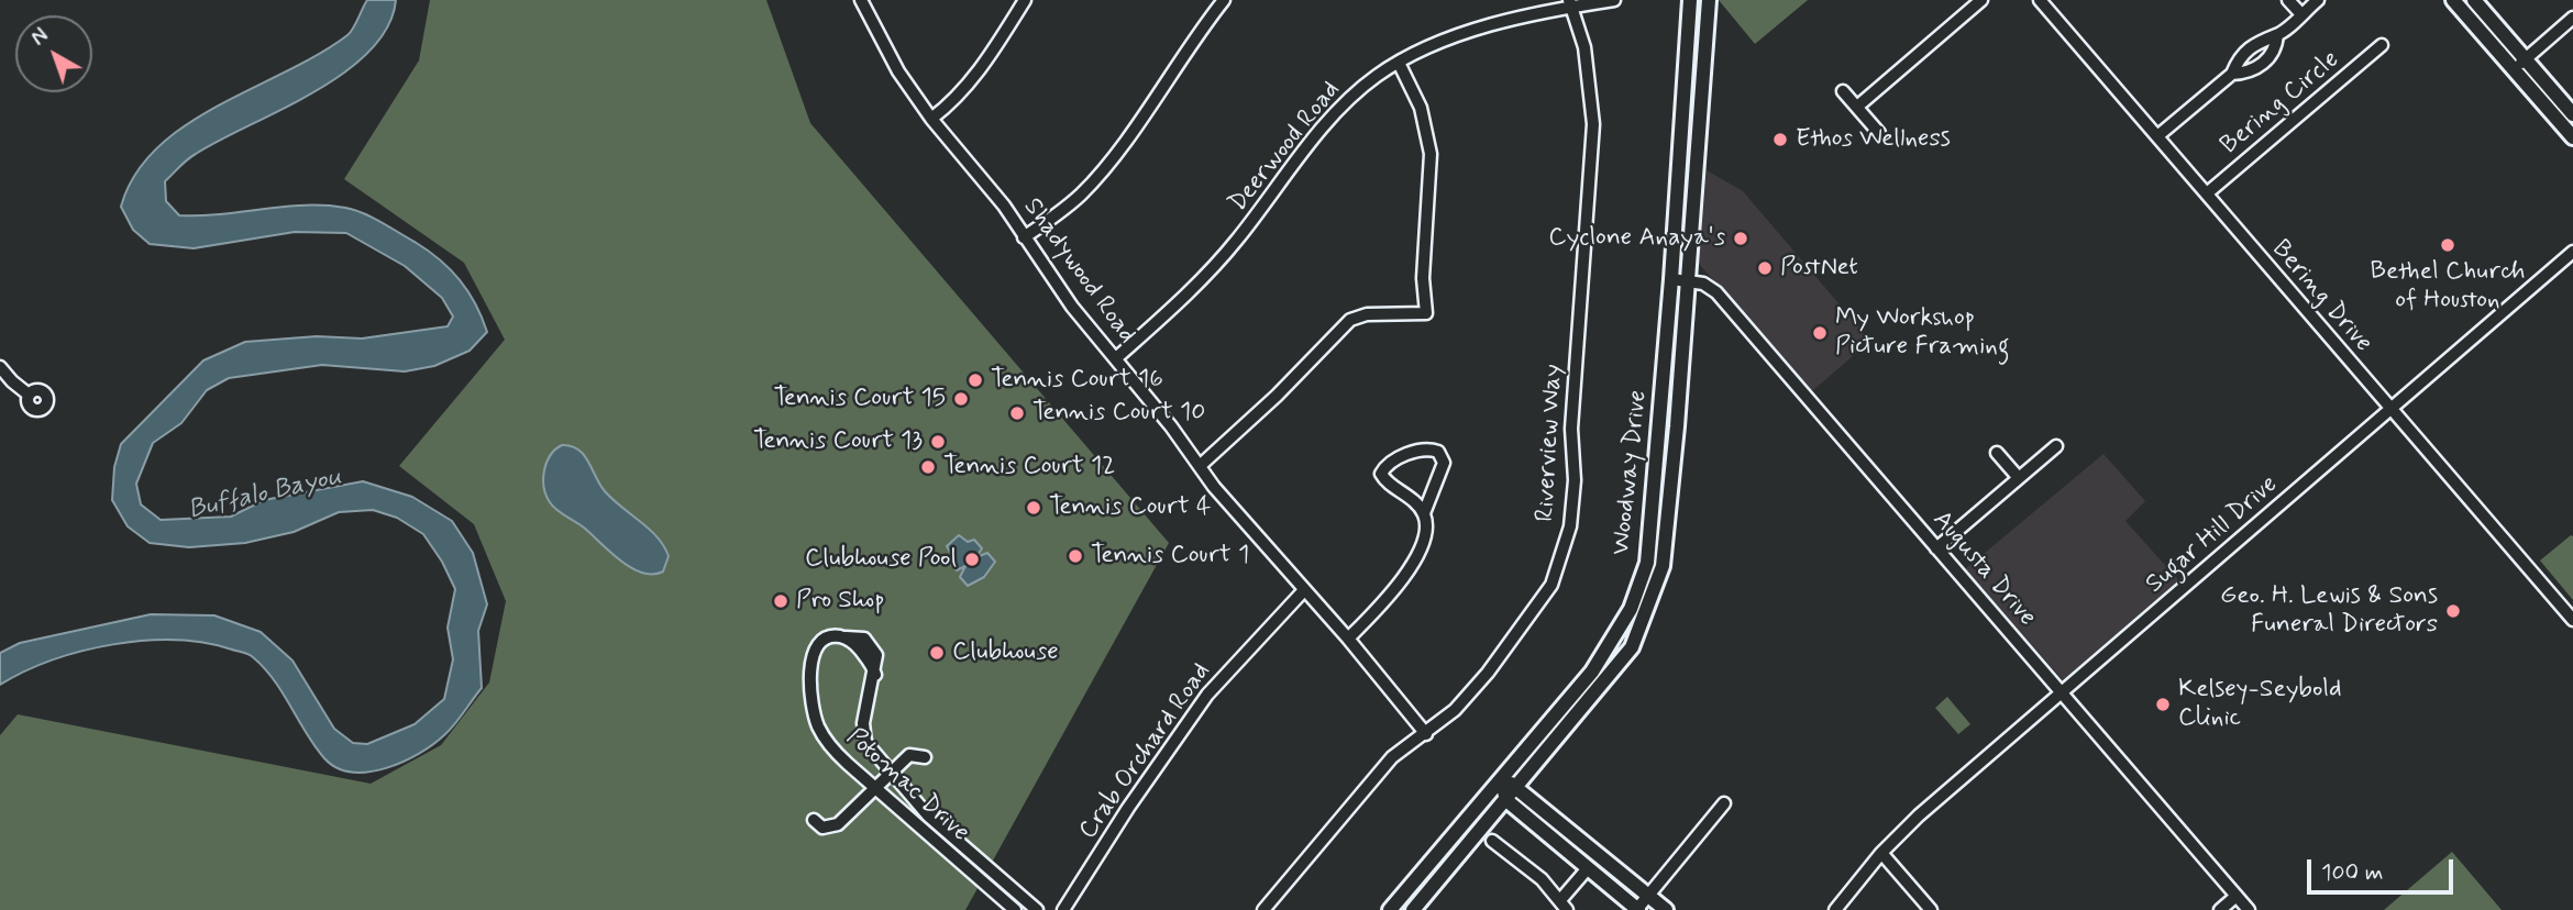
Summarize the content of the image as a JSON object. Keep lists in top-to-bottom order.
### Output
{
  "streets": {
    "main road": ["Woodway Drive"],
    "street": [
      "Bering Circle",
      "Deerwood Road",
      "Shadywood Road",
      "Bering Drive",
      "Riverview Way",
      "Sugar Hill Drive",
      "Augusta Drive",
      "Crab Orchard Road",
      "Potomac Drive"
    ]
  },
  "crossings": [
    ["Bering Circle", "Bering Drive"],
    ["Deerwood Road", "Shadywood Road"],
    ["Deerwood Road", "Riverview Way"],
    ["Shadywood Road", "Riverview Way"],
    ["Shadywood Road", "Crab Orchard Road"],
    ["Bering Drive", "Sugar Hill Drive"],
    ["Woodway Drive", "Augusta Drive"],
    ["Sugar Hill Drive", "Augusta Drive"]
  ],
  "water": ["Buffalo Bayou"],
  "places": [
    "Ethos Wellness",
    "Cyclone Anaya's",
    "Bethel Church of Houston",
    "PostNet",
    "My Workshop Picture Framing",
    "Tennis Court 16",
    "Tennis Court 15",
    "Tennis Court 10",
    "Tennis Court 13",
    "Tennis Court 12",
    "Tennis Court 4",
    "Tennis Court 1",
    "Clubhouse Pool",
    "Pro Shop",
    "Geo. H. Lewis & Sons Funeral Directors",
    "Clubhouse",
    "Kelsey-Seybold Clinic"
  ],
  "scale_bar": "100 m",
  "north": "top left"
}
